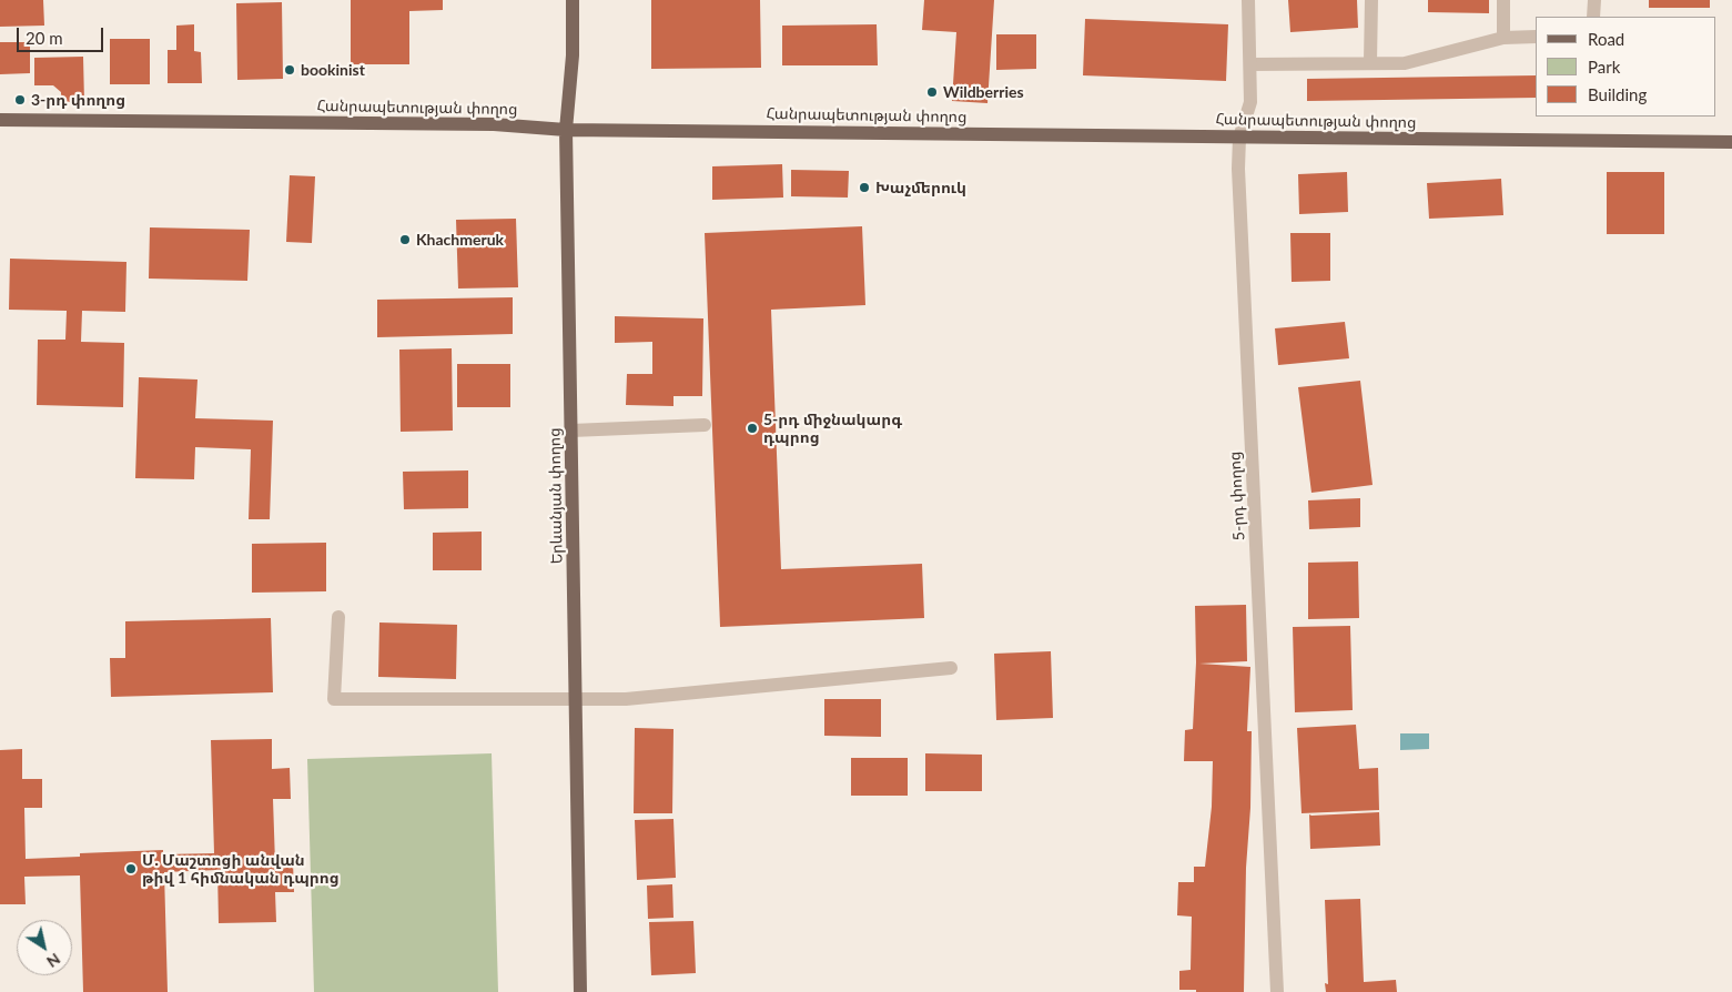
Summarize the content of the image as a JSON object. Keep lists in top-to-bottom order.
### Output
{
  "streets": {
    "main road": ["Հանրապետության փողոց", "Երևանյան փողոց"],
    "street": ["5-րդ փողոց"]
  },
  "crossings": [
    ["Հանրապետության փողոց", "Երևանյան փողոց"],
    ["Հանրապետության փողոց", "5-րդ փողոց"]
  ],
  "places": [
    "bookinist",
    "Wildberries",
    "3-րդ փողոց",
    "Խաչմերուկ",
    "Khachmeruk",
    "5-րդ միջնակարգ դպրոց",
    "Մ. Մաշտոցի անվան թիվ 1 հիմնական դպրոց"
  ],
  "legend": ["Road", "Park", "Building"],
  "scale_bar": "20 m",
  "north": "bottom right"
}
